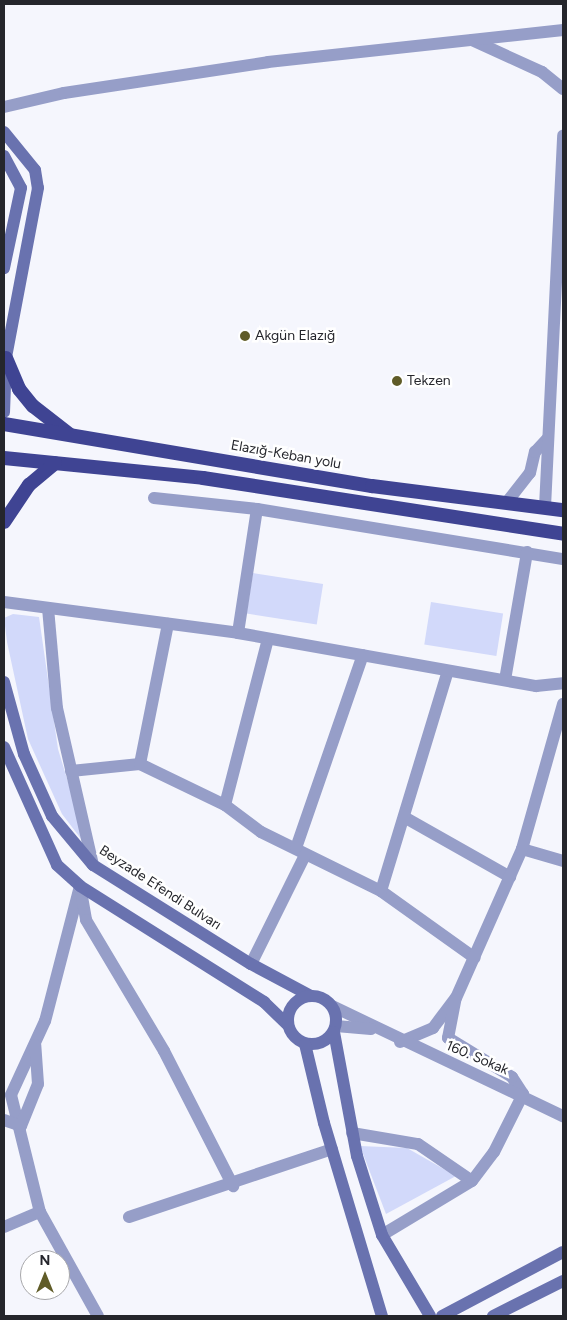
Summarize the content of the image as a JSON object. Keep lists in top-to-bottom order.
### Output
{
  "streets": {
    "highway": ["Elazığ-Keban yolu"],
    "main road": ["Beyzade Efendi Bulvarı"],
    "street": ["160. Sokak"]
  },
  "crossings": [
    ["Beyzade Efendi Bulvarı", "160. Sokak"]
  ],
  "places": ["Akgün Elazığ", "Tekzen"],
  "north": "top"
}
